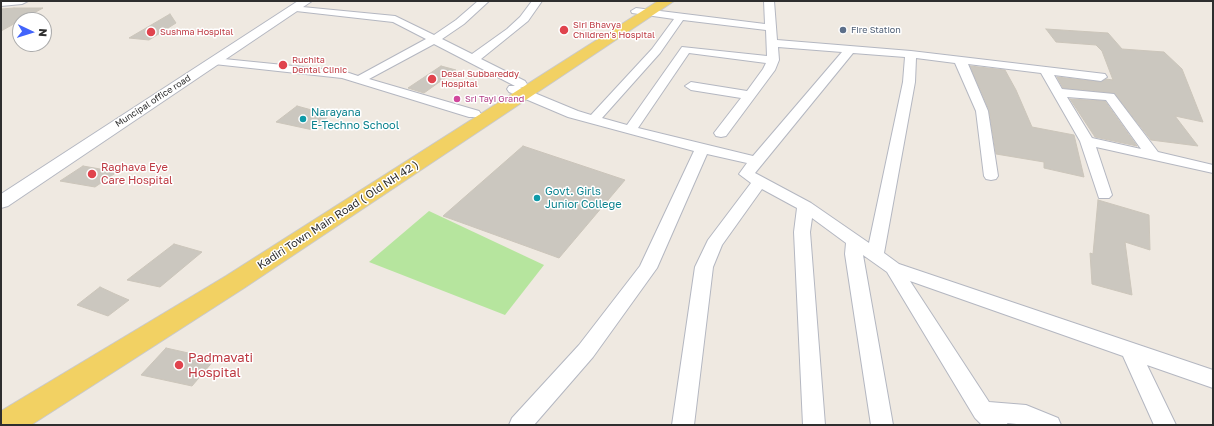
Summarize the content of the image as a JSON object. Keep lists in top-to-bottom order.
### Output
{
  "streets": {
    "main road": ["Kadiri Town Main Road ( Old NH 42 )"],
    "street": ["Muncipal office road"]
  },
  "places": [
    "Siri Bhavya Children's Hospital",
    "Fire Station",
    "Sushma Hospital",
    "Ruchita Dental Clinic",
    "Desai Subbareddy Hospital",
    "Sri Tayi Grand",
    "Narayana E-Techno School",
    "Raghava Eye Care Hospital",
    "Govt. Girls Junior College",
    "Padmavati Hospital"
  ],
  "north": "right"
}
